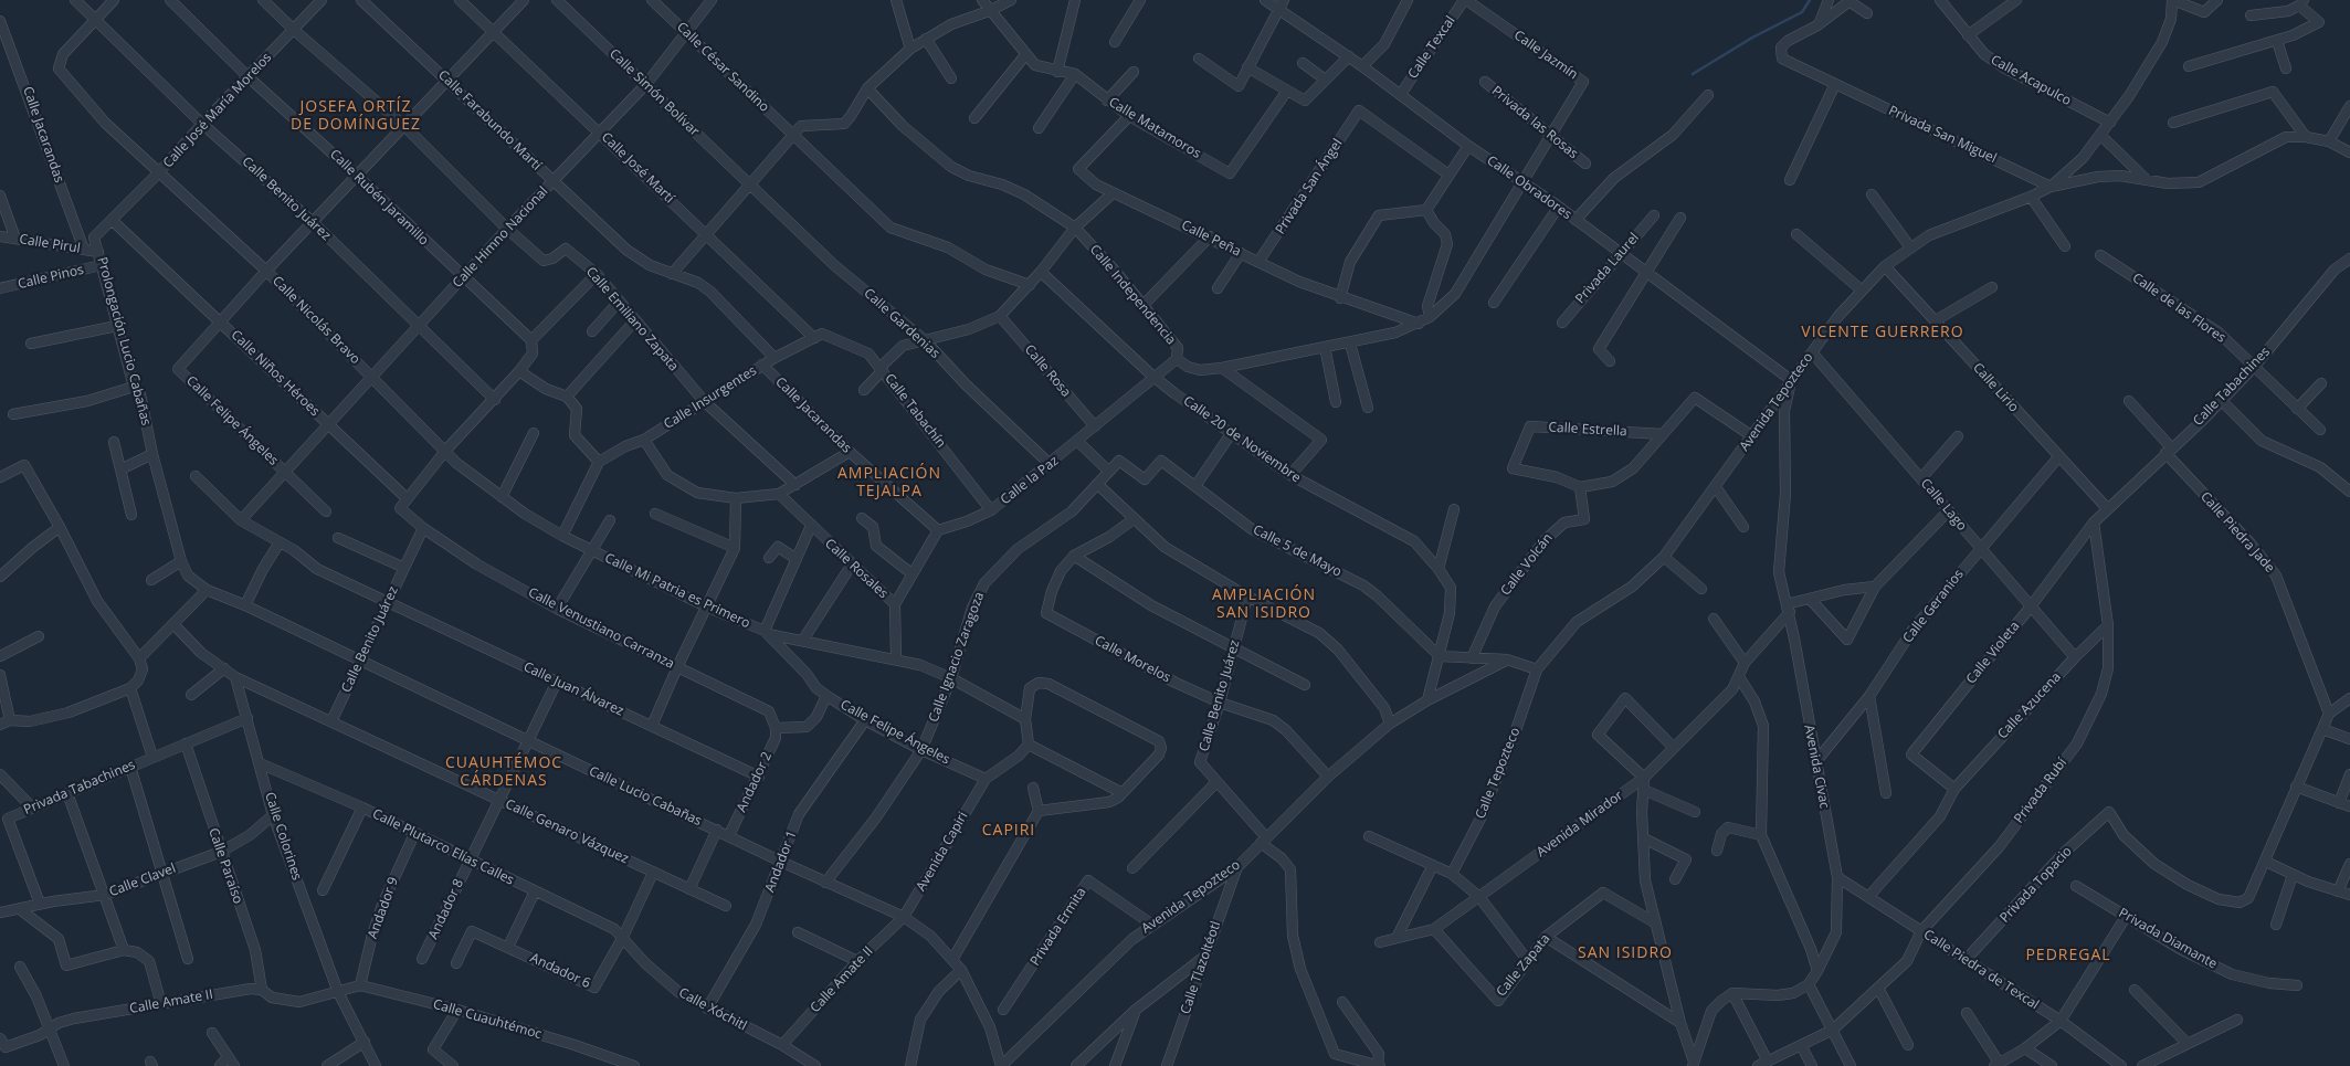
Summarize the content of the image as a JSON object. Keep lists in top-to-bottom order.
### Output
{
  "streets": {
    "street": [
      "Calle Texcal",
      "Calle Jazmín",
      "Calle César Sandino",
      "Calle Acapulco",
      "Calle Simón Bolívar",
      "Calle José María Morelos",
      "Calle Farabundo Martí",
      "Privada las Rosas",
      "Calle Matamoros",
      "Calle Jacarandas",
      "Privada San Miguel",
      "Calle José Martí",
      "Privada San Ángel",
      "Calle Obradores",
      "Calle Rubén Jaramillo",
      "Calle Benito Juárez",
      "Calle Himno Nacional",
      "Calle Peña",
      "Calle Pirul",
      "Privada Laurel",
      "Calle Pinos",
      "Calle Independencia",
      "Calle de las Flores",
      "Calle Emiliano Zapata",
      "Calle Nicolás Bravo",
      "Calle Gardenias",
      "Prolongación Lucio Cabañas",
      "Calle Rosa",
      "Calle Niños Héroes",
      "Calle Tabachines",
      "Calle Lirio",
      "Calle Insurgentes",
      "Avenida Tepozteco",
      "Calle Tabachín",
      "Calle Felipe Ángeles",
      "Calle Estrella",
      "Calle 20 de Noviembre",
      "Calle la Paz",
      "Calle Lago",
      "Calle Piedra Jade",
      "Calle 5 de Mayo",
      "Calle Volcán",
      "Calle Rosales",
      "Calle Mi Patria es Primero",
      "Calle Geranios",
      "Calle Venustiano Carranza",
      "Calle Violeta",
      "Calle Ignacio Zaragoza",
      "Calle Morelos",
      "Calle Juan Álvarez",
      "Calle Azucena",
      "Avenida Civac",
      "Calle Tepozteco",
      "Andador 2",
      "Privada Tabachines",
      "Privada Rubí",
      "Calle Lucio Cabañas",
      "Avenida Mirador",
      "Calle Genaro Vázquez",
      "Calle Colorines",
      "Calle Plutarco Elías Calles",
      "Avenida Capiri",
      "Andador 1",
      "Calle Paraíso",
      "Calle Clavel",
      "Privada Topacio",
      "Andador 9",
      "Andador 8",
      "Privada Ermita",
      "Privada Diamante",
      "Calle Zapata",
      "Calle Tlazoltéotl",
      "Calle Piedra de Texcal",
      "Andador 6",
      "Calle Amate II",
      "Calle Xóchitl",
      "Calle Cuauhtémoc"
    ]
  },
  "crossings": [
    ["Calle Texcal", "Calle Jazmín"],
    ["Calle Texcal", "Calle Obradores"],
    ["Calle Jazmín", "Privada las Rosas"],
    ["Calle Jazmín", "Calle Obradores"],
    ["Calle Jazmín", "Calle Independencia"],
    ["Calle César Sandino", "Calle Himno Nacional"],
    ["Calle Simón Bolívar", "Calle Himno Nacional"],
    ["Calle Simón Bolívar", "Calle Gardenias"],
    ["Calle José María Morelos", "Calle Rubén Jaramillo"],
    ["Calle José María Morelos", "Calle Benito Juárez"],
    ["Calle José María Morelos", "Calle Emiliano Zapata"],
    ["Calle José María Morelos", "Calle Nicolás Bravo"],
    ["Calle José María Morelos", "Prolongación Lucio Cabañas"],
    ["Calle José María Morelos", "Calle Niños Héroes"],
    ["Calle Farabundo Martí", "Calle Himno Nacional"],
    ["Calle Farabundo Martí", "Calle Insurgentes"],
    ["Calle Matamoros", "Calle Peña"],
    ["Calle Jacarandas", "Calle Pirul"],
    ["Calle Jacarandas", "Calle Insurgentes"],
    ["Calle Jacarandas", "Calle la Paz"],
    ["Privada San Miguel", "Avenida Tepozteco"],
    ["Calle José Martí", "Calle Himno Nacional"],
    ["Calle José Martí", "Calle Insurgentes"],
    ["Calle José Martí", "Calle Tabachín"],
    ["Privada San Ángel", "Calle Peña"],
    ["Calle Obradores", "Privada Laurel"],
    ["Calle Obradores", "Calle Independencia"],
    ["Calle Obradores", "Avenida Tepozteco"],
    ["Calle Obradores", "Avenida Civac"],
    ["Calle Rubén Jaramillo", "Calle Himno Nacional"],
    ["Calle Benito Juárez", "Calle Himno Nacional"],
    ["Calle Benito Juárez", "Calle Nicolás Bravo"],
    ["Calle Benito Juárez", "Avenida Tepozteco"],
    ["Calle Benito Juárez", "Calle Venustiano Carranza"],
    ["Calle Benito Juárez", "Calle Morelos"],
    ["Calle Benito Juárez", "Calle Juan Álvarez"],
    ["Calle Benito Juárez", "Calle Lucio Cabañas"],
    ["Calle Benito Juárez", "Calle Genaro Vázquez"],
    ["Calle Himno Nacional", "Calle Emiliano Zapata"],
    ["Calle Himno Nacional", "Calle Nicolás Bravo"],
    ["Calle Himno Nacional", "Calle Niños Héroes"],
    ["Calle Himno Nacional", "Calle Felipe Ángeles"],
    ["Calle Himno Nacional", "Calle Juan Álvarez"],
    ["Calle Peña", "Calle Independencia"],
    ["Calle Pirul", "Prolongación Lucio Cabañas"],
    ["Calle Pinos", "Prolongación Lucio Cabañas"],
    ["Calle Independencia", "Calle la Paz"],
    ["Calle de las Flores", "Calle Tabachines"],
    ["Calle Emiliano Zapata", "Calle Insurgentes"],
    ["Calle Nicolás Bravo", "Calle Mi Patria es Primero"],
    ["Calle Gardenias", "Calle la Paz"],
    ["Prolongación Lucio Cabañas", "Calle Niños Héroes"],
    ["Prolongación Lucio Cabañas", "Calle Lucio Cabañas"],
    ["Calle Rosa", "Calle la Paz"],
    ["Calle Niños Héroes", "Calle Felipe Ángeles"],
    ["Calle Tabachines", "Calle Lirio"],
    ["Calle Tabachines", "Calle Piedra Jade"],
    ["Calle Tabachines", "Calle Violeta"],
    ["Calle Lirio", "Avenida Tepozteco"],
    ["Calle Lirio", "Calle Geranios"],
    ["Calle Lirio", "Calle Violeta"],
    ["Calle Insurgentes", "Calle Tabachín"],
    ["Avenida Tepozteco", "Calle Lago"],
    ["Avenida Tepozteco", "Calle Morelos"],
    ["Avenida Tepozteco", "Avenida Civac"],
    ["Avenida Tepozteco", "Calle Tepozteco"],
    ["Avenida Tepozteco", "Privada Ermita"],
    ["Avenida Tepozteco", "Calle Tlazoltéotl"],
    ["Calle Tabachín", "Calle la Paz"],
    ["Calle Felipe Ángeles", "Calle Mi Patria es Primero"],
    ["Calle Felipe Ángeles", "Calle Ignacio Zaragoza"],
    ["Calle Felipe Ángeles", "Avenida Capiri"],
    ["Calle Felipe Ángeles", "Andador 1"],
    ["Calle Estrella", "Calle Volcán"],
    ["Calle 20 de Noviembre", "Calle la Paz"],
    ["Calle 20 de Noviembre", "Calle 5 de Mayo"],
    ["Calle Lago", "Calle Geranios"],
    ["Calle Lago", "Calle Violeta"],
    ["Calle Lago", "Calle Azucena"],
    ["Calle Geranios", "Avenida Civac"],
    ["Calle Venustiano Carranza", "Andador 2"],
    ["Calle Violeta", "Calle Azucena"],
    ["Calle Ignacio Zaragoza", "Calle Lucio Cabañas"],
    ["Calle Juan Álvarez", "Andador 2"],
    ["Calle Juan Álvarez", "Andador 8"],
    ["Calle Azucena", "Privada Rubí"],
    ["Calle Azucena", "Calle Piedra de Texcal"],
    ["Avenida Civac", "Avenida Mirador"],
    ["Avenida Civac", "Calle Piedra de Texcal"],
    ["Andador 2", "Calle Lucio Cabañas"],
    ["Privada Tabachines", "Calle Clavel"],
    ["Privada Rubí", "Calle Piedra de Texcal"],
    ["Calle Lucio Cabañas", "Avenida Capiri"],
    ["Calle Lucio Cabañas", "Andador 1"],
    ["Calle Lucio Cabañas", "Andador 8"],
    ["Calle Lucio Cabañas", "Calle Amate II"],
    ["Avenida Mirador", "Calle Zapata"],
    ["Calle Genaro Vázquez", "Calle Colorines"],
    ["Calle Genaro Vázquez", "Andador 8"],
    ["Calle Colorines", "Calle Plutarco Elías Calles"],
    ["Calle Colorines", "Calle Clavel"],
    ["Calle Colorines", "Calle Amate II"],
    ["Calle Plutarco Elías Calles", "Andador 9"],
    ["Calle Plutarco Elías Calles", "Andador 8"],
    ["Calle Plutarco Elías Calles", "Andador 6"],
    ["Calle Plutarco Elías Calles", "Calle Xóchitl"],
    ["Avenida Capiri", "Calle Amate II"],
    ["Andador 1", "Calle Xóchitl"],
    ["Calle Paraíso", "Calle Clavel"],
    ["Calle Paraíso", "Calle Amate II"],
    ["Privada Topacio", "Calle Piedra de Texcal"],
    ["Andador 9", "Calle Cuauhtémoc"],
    ["Andador 6", "Calle Xóchitl"],
    ["Calle Amate II", "Calle Xóchitl"]
  ],
  "districts": [
    "JOSEFA ORTÍZ DE DOMÍNGUEZ",
    "VICENTE GUERRERO",
    "AMPLIACIÓN TEJALPA",
    "AMPLIACIÓN SAN ISIDRO",
    "CUAUHTÉMOC CÁRDENAS",
    "CAPIRI",
    "SAN ISIDRO",
    "PEDREGAL"
  ]
}
